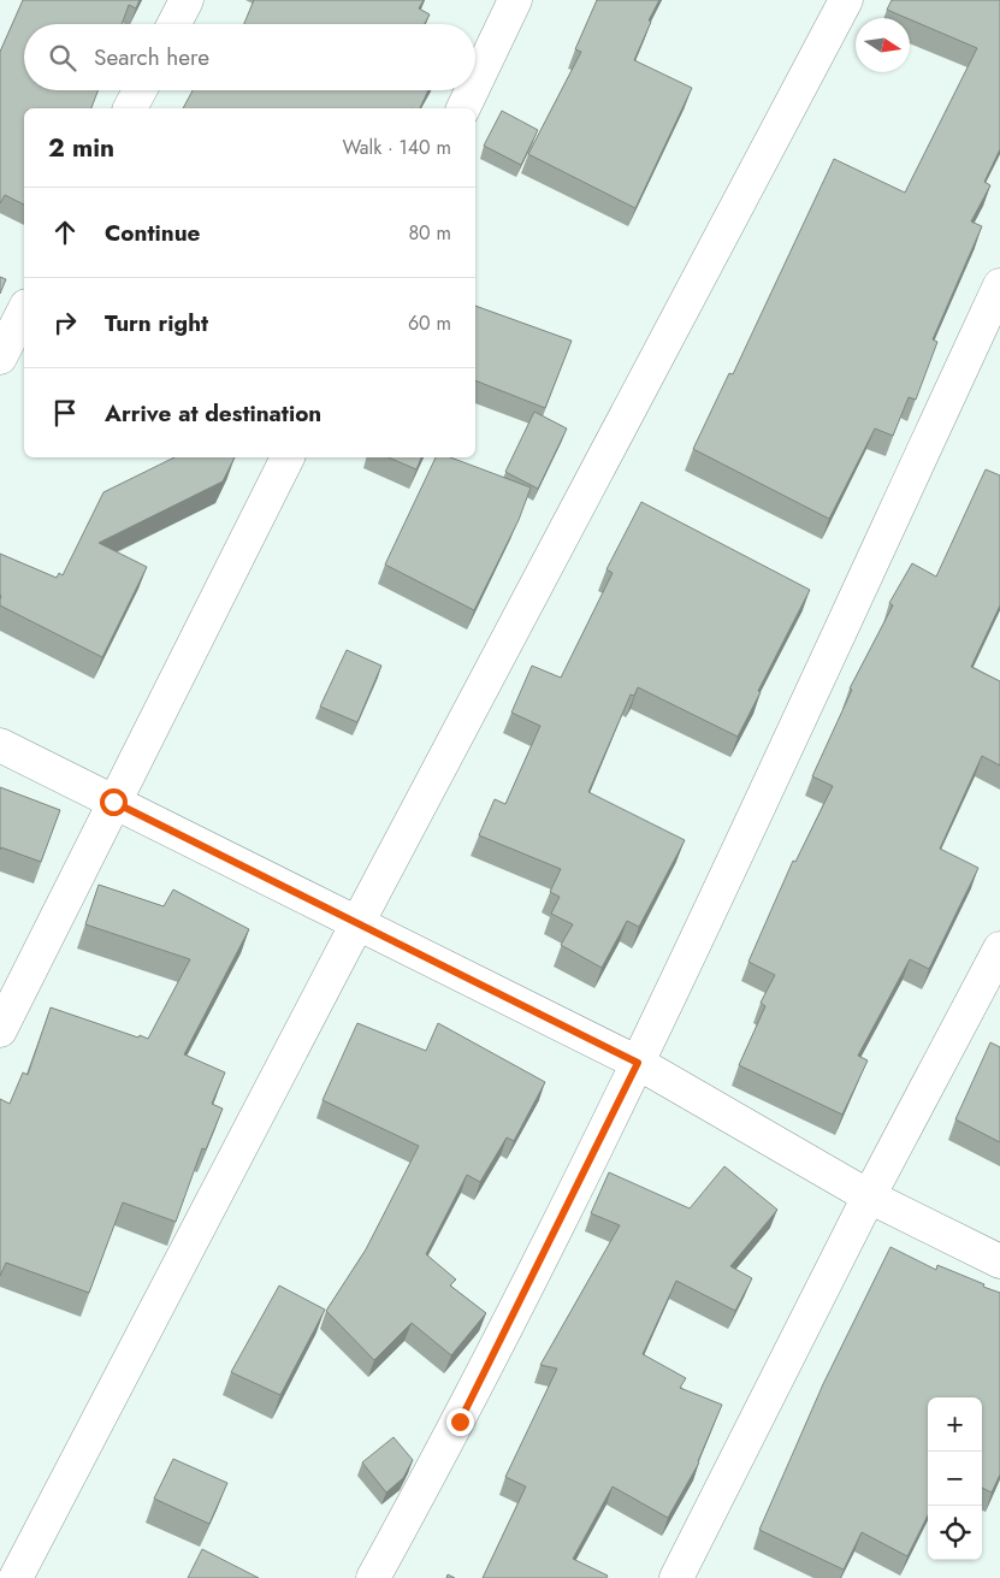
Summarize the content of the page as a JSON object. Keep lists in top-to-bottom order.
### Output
{
  "north": "right",
  "page": {
    "search": "Search here",
    "heading": ["2 min", "Walk · 140 m"],
    "list": [
      ["Continue", "80 m"],
      ["Turn right", "60 m"],
      "Arrive at destination"
    ],
    "map_buttons": ["+", "−"]
  }
}
